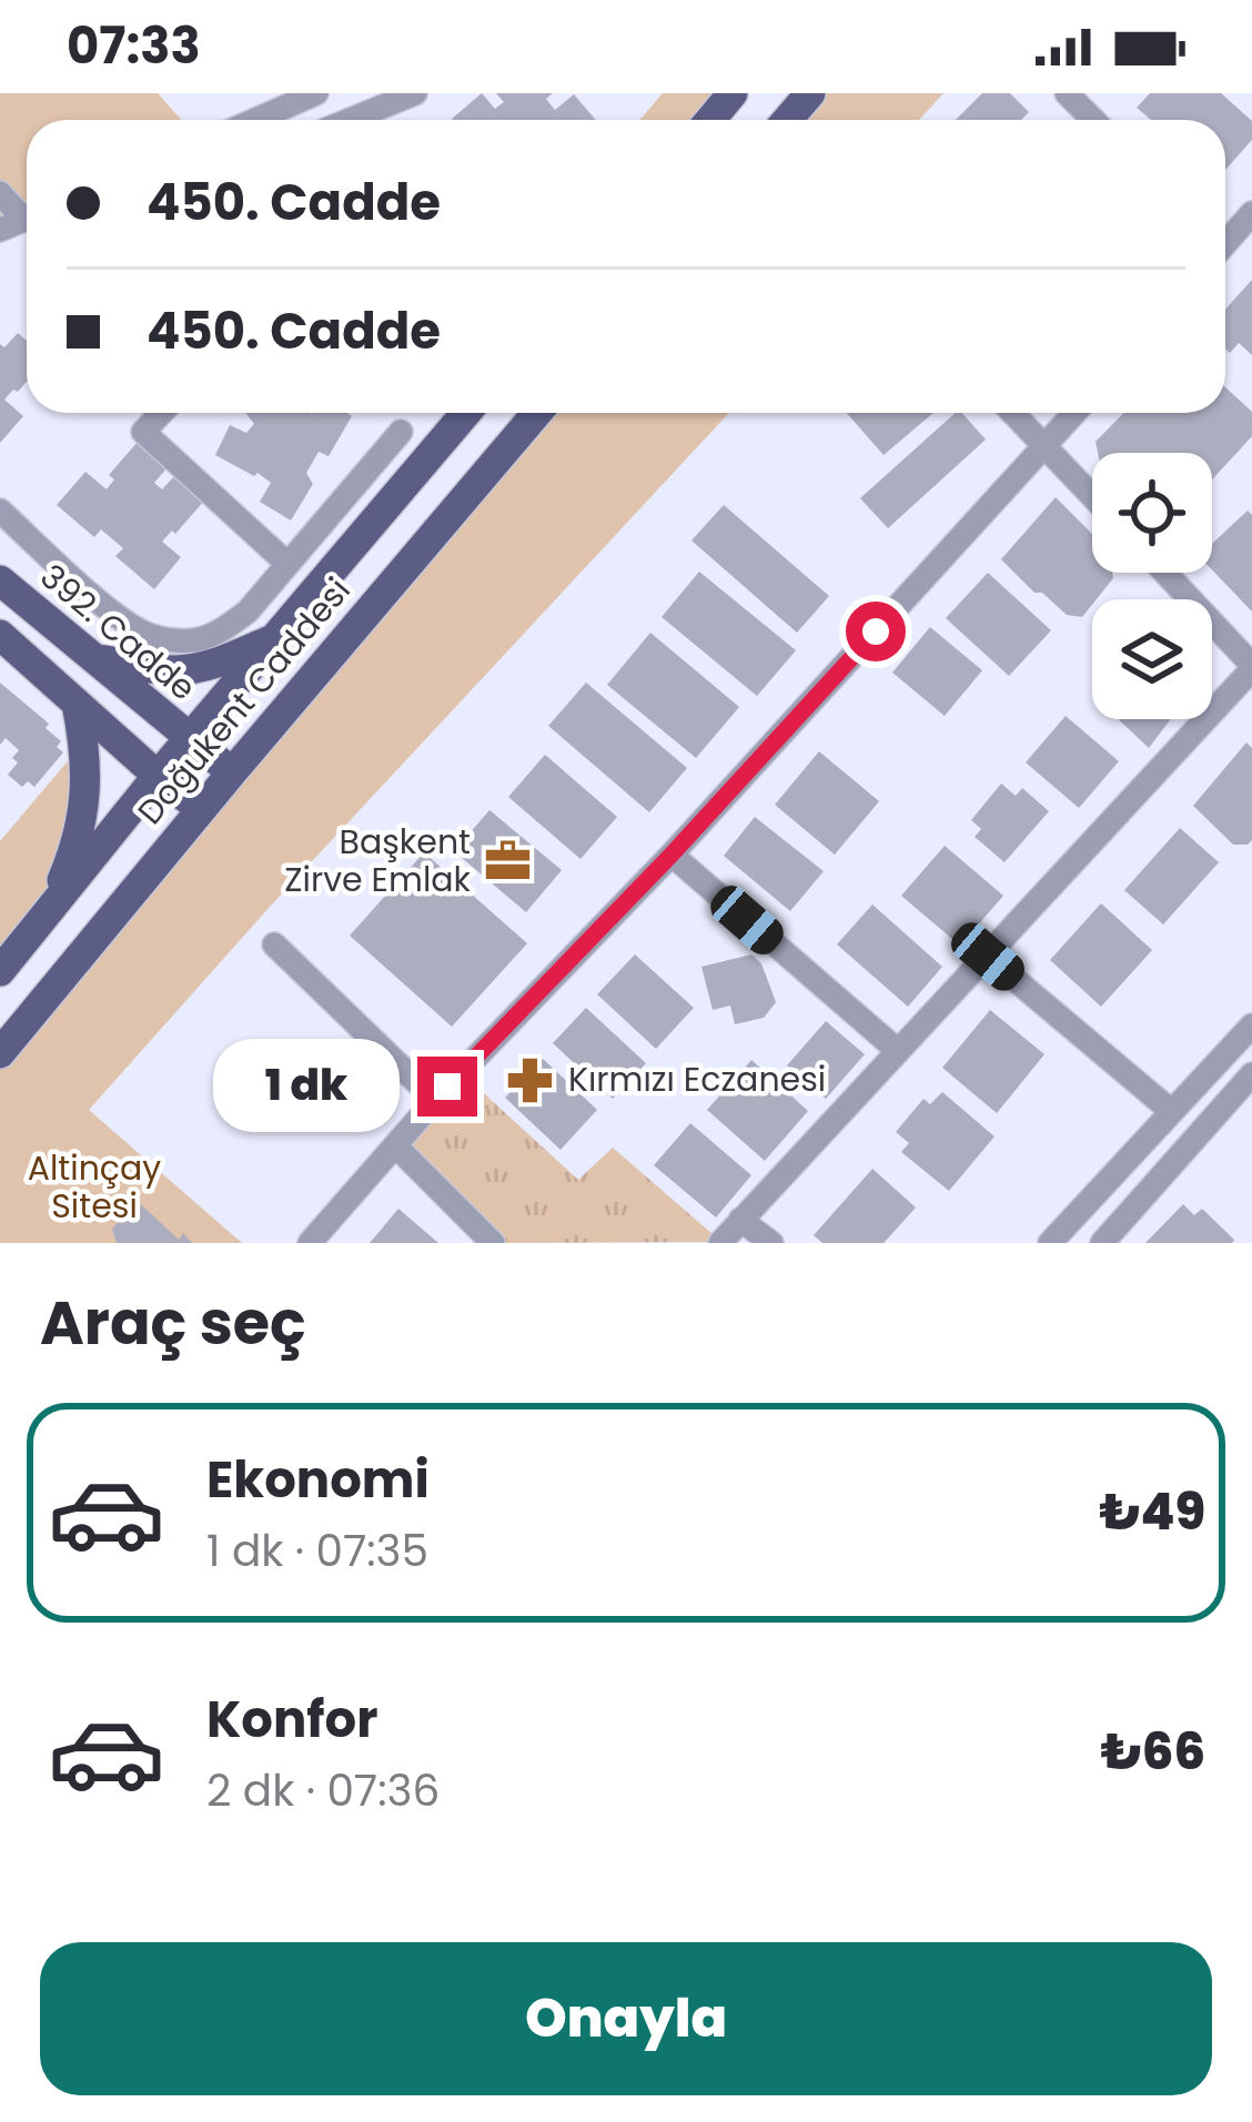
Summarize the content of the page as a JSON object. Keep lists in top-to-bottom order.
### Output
{
  "streets": {
    "main road": ["392. Cadde", "Doğukent Caddesi"]
  },
  "crossings": [
    ["392. Cadde", "Doğukent Caddesi"]
  ],
  "parks": ["Altinçay Sitesi"],
  "places": {
    "office": ["Başkent Zirve Emlak"],
    "pharmacy": ["Kırmızı Eczanesi"]
  },
  "page": {
    "status": "07:33",
    "banner": ["450. Cadde", "450. Cadde"],
    "bubble": "1 dk",
    "heading": "Araç seç",
    "list": [
      {
        "name": "Ekonomi",
        "note": "1 dk · 07:35",
        "value": "₺49"
      },
      {
        "name": "Konfor",
        "note": "2 dk · 07:36",
        "value": "₺66"
      }
    ],
    "buttons": "Onayla"
  }
}
